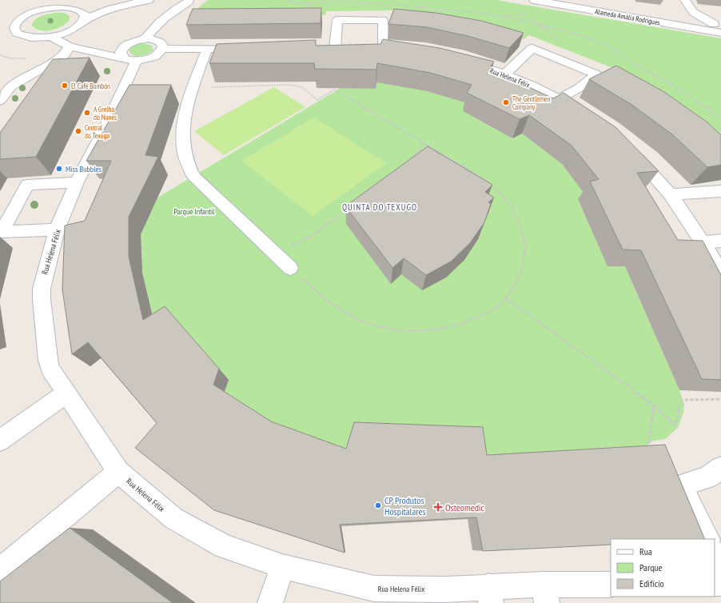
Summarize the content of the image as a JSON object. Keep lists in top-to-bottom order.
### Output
{
  "streets": {
    "street": ["Alameda Amália Rodrigues", "Rua Helena Félix"]
  },
  "districts": ["QUINTA DO TEXUGO"],
  "parks": ["Parque Infantil"],
  "places": {
    "other": [
      "El Café Bombón",
      "The Gentlemen Company",
      "A Grelha do Nunes",
      "Central do Texugo",
      "Miss Bubbles",
      "CP Produtos Hospitalares"
    ],
    "health": ["Osteomedic"]
  },
  "legend": ["Rua", "Parque", "Edifício"]
}
